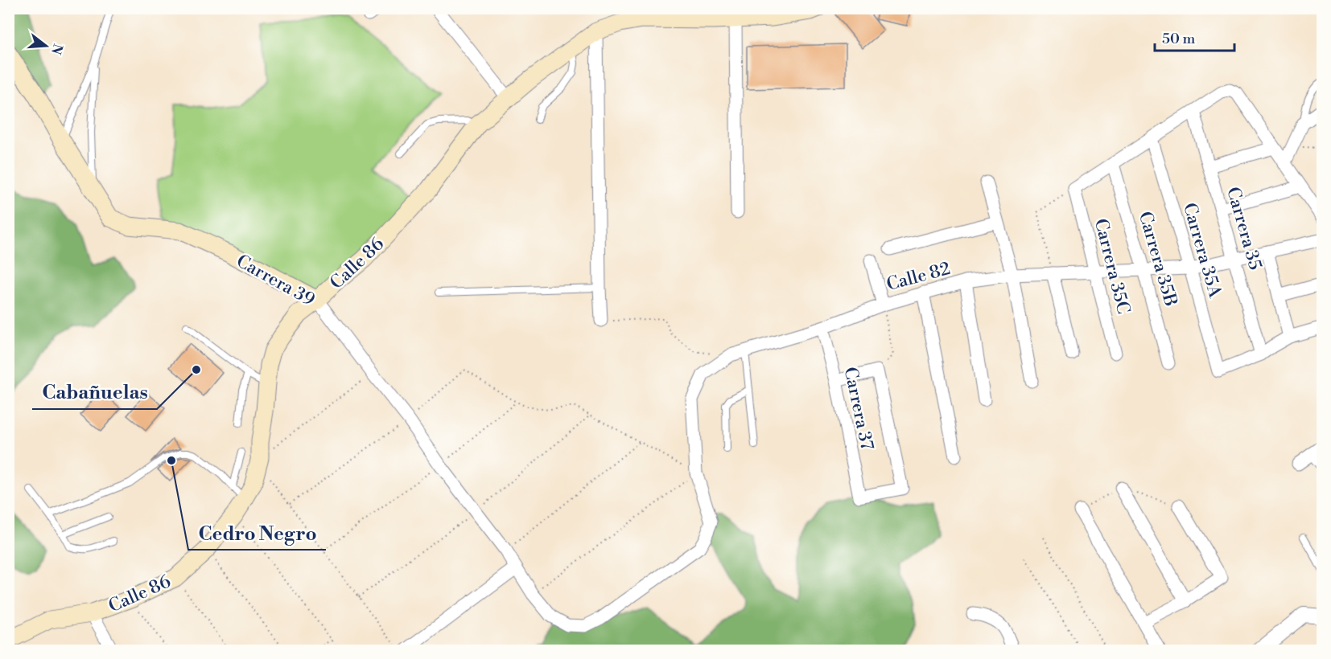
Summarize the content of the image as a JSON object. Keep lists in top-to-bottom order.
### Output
{
  "streets": {
    "main road": ["Calle 86", "Carrera 39"],
    "street": [
      "Carrera 35",
      "Carrera 35A",
      "Carrera 35B",
      "Carrera 35C",
      "Calle 82",
      "Carrera 37"
    ]
  },
  "crossings": [
    ["Carrera 35", "Carrera 35A"],
    ["Carrera 35", "Calle 82"],
    ["Carrera 35A", "Calle 82"],
    ["Carrera 35B", "Calle 82"],
    ["Calle 86", "Carrera 39"],
    ["Carrera 35C", "Calle 82"],
    ["Calle 82", "Carrera 39"],
    ["Calle 82", "Carrera 37"]
  ],
  "places": ["Cabañuelas", "Cedro Negro"],
  "scale_bar": "50 m",
  "north": "right"
}
